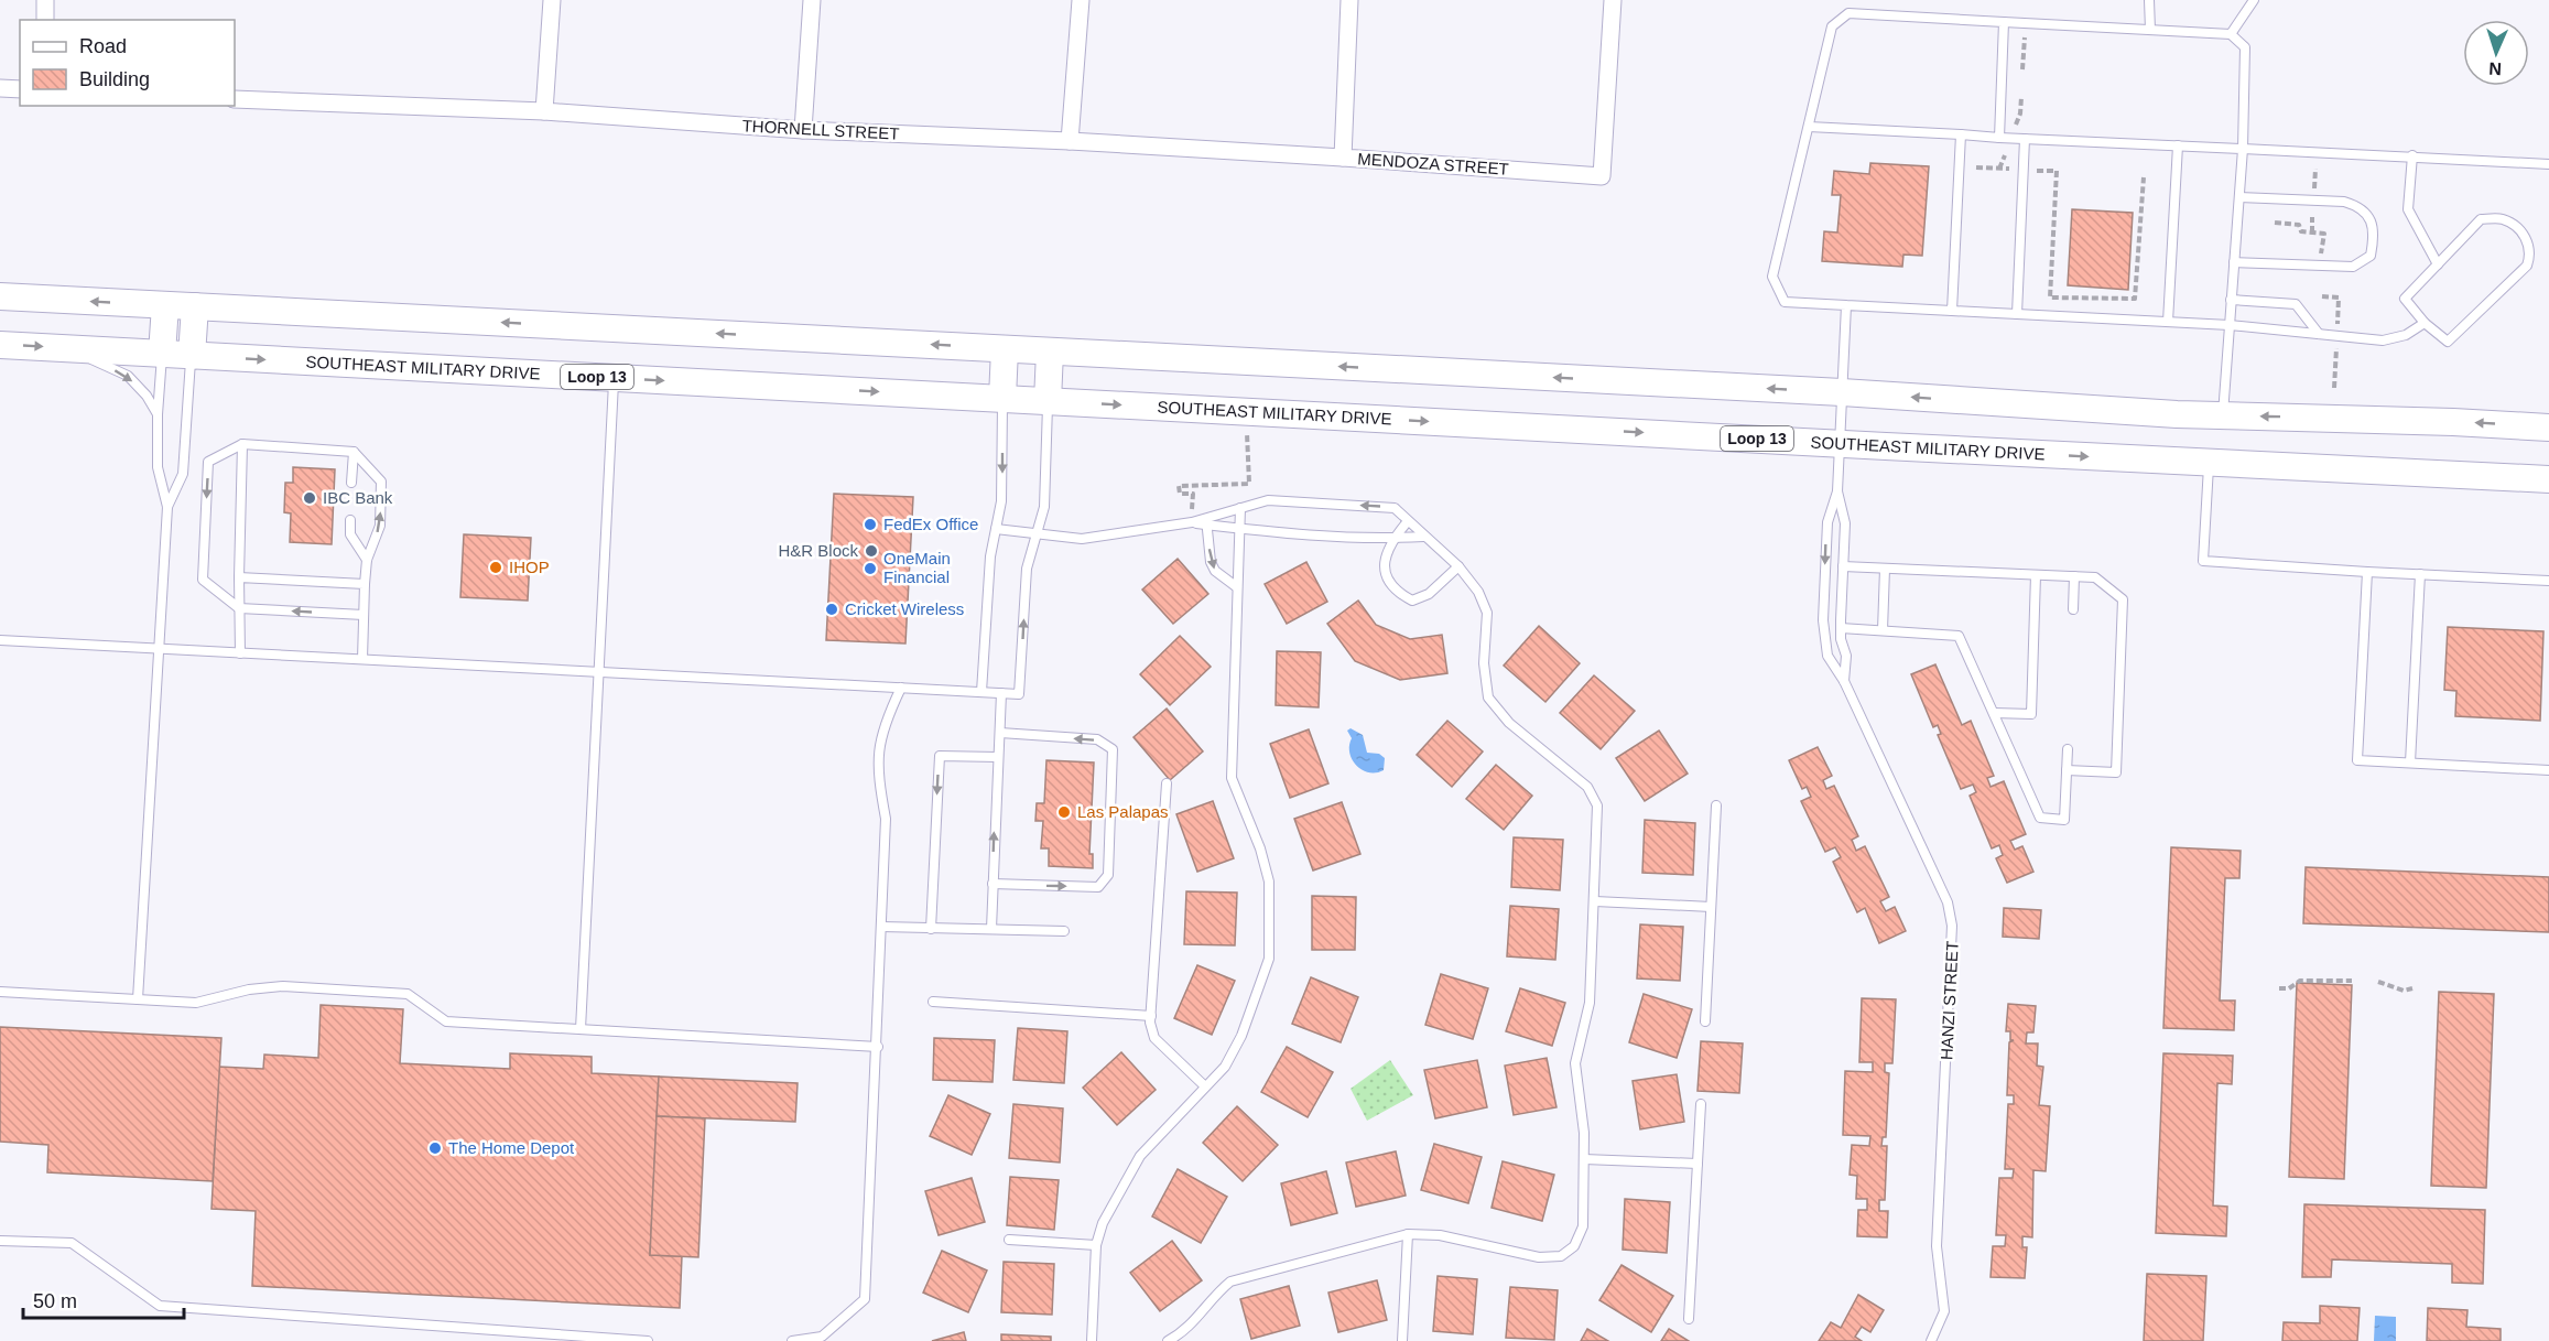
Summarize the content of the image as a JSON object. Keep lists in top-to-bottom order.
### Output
{
  "streets": {
    "main road": ["SOUTHEAST MILITARY DRIVE", "Loop 13"],
    "street": ["THORNELL STREET", "MENDOZA STREET"],
    "lane": ["HANZI STREET"]
  },
  "crossings": [
    ["THORNELL STREET", "MENDOZA STREET"],
    ["SOUTHEAST MILITARY DRIVE", "HANZI STREET"]
  ],
  "places": [
    "IBC Bank",
    "FedEx Office",
    "H&R Block",
    "IHOP",
    "OneMain Financial",
    "Cricket Wireless",
    "Las Palapas",
    "The Home Depot"
  ],
  "legend": ["Road", "Building"],
  "scale_bar": "50 m",
  "north": "bottom"
}
